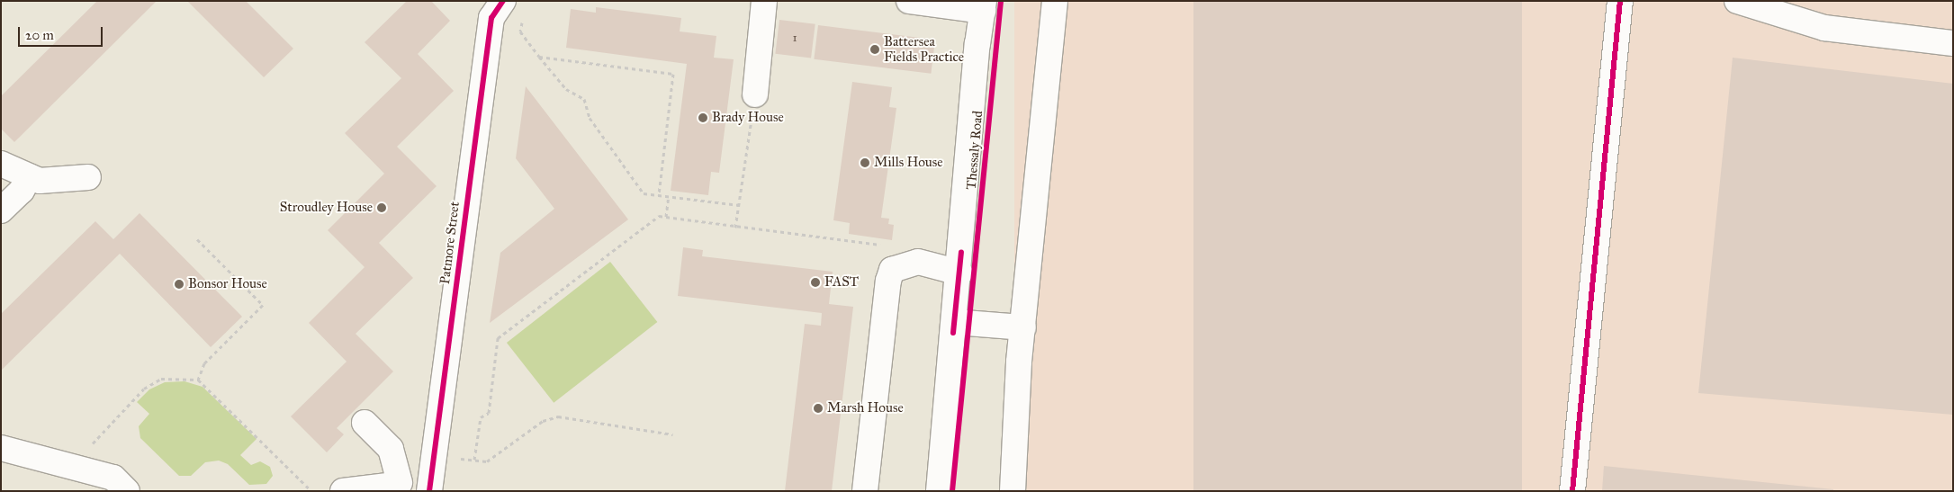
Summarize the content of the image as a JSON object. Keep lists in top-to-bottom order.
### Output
{
  "streets": {
    "street": ["Thessaly Road", "Patmore Street"]
  },
  "places": [
    "Battersea Fields Practice",
    "Brady House",
    "Mills House",
    "Stroudley House",
    "FAST",
    "Bonsor House",
    "Marsh House"
  ],
  "house_numbers": ["1"],
  "scale_bar": "20 m"
}
